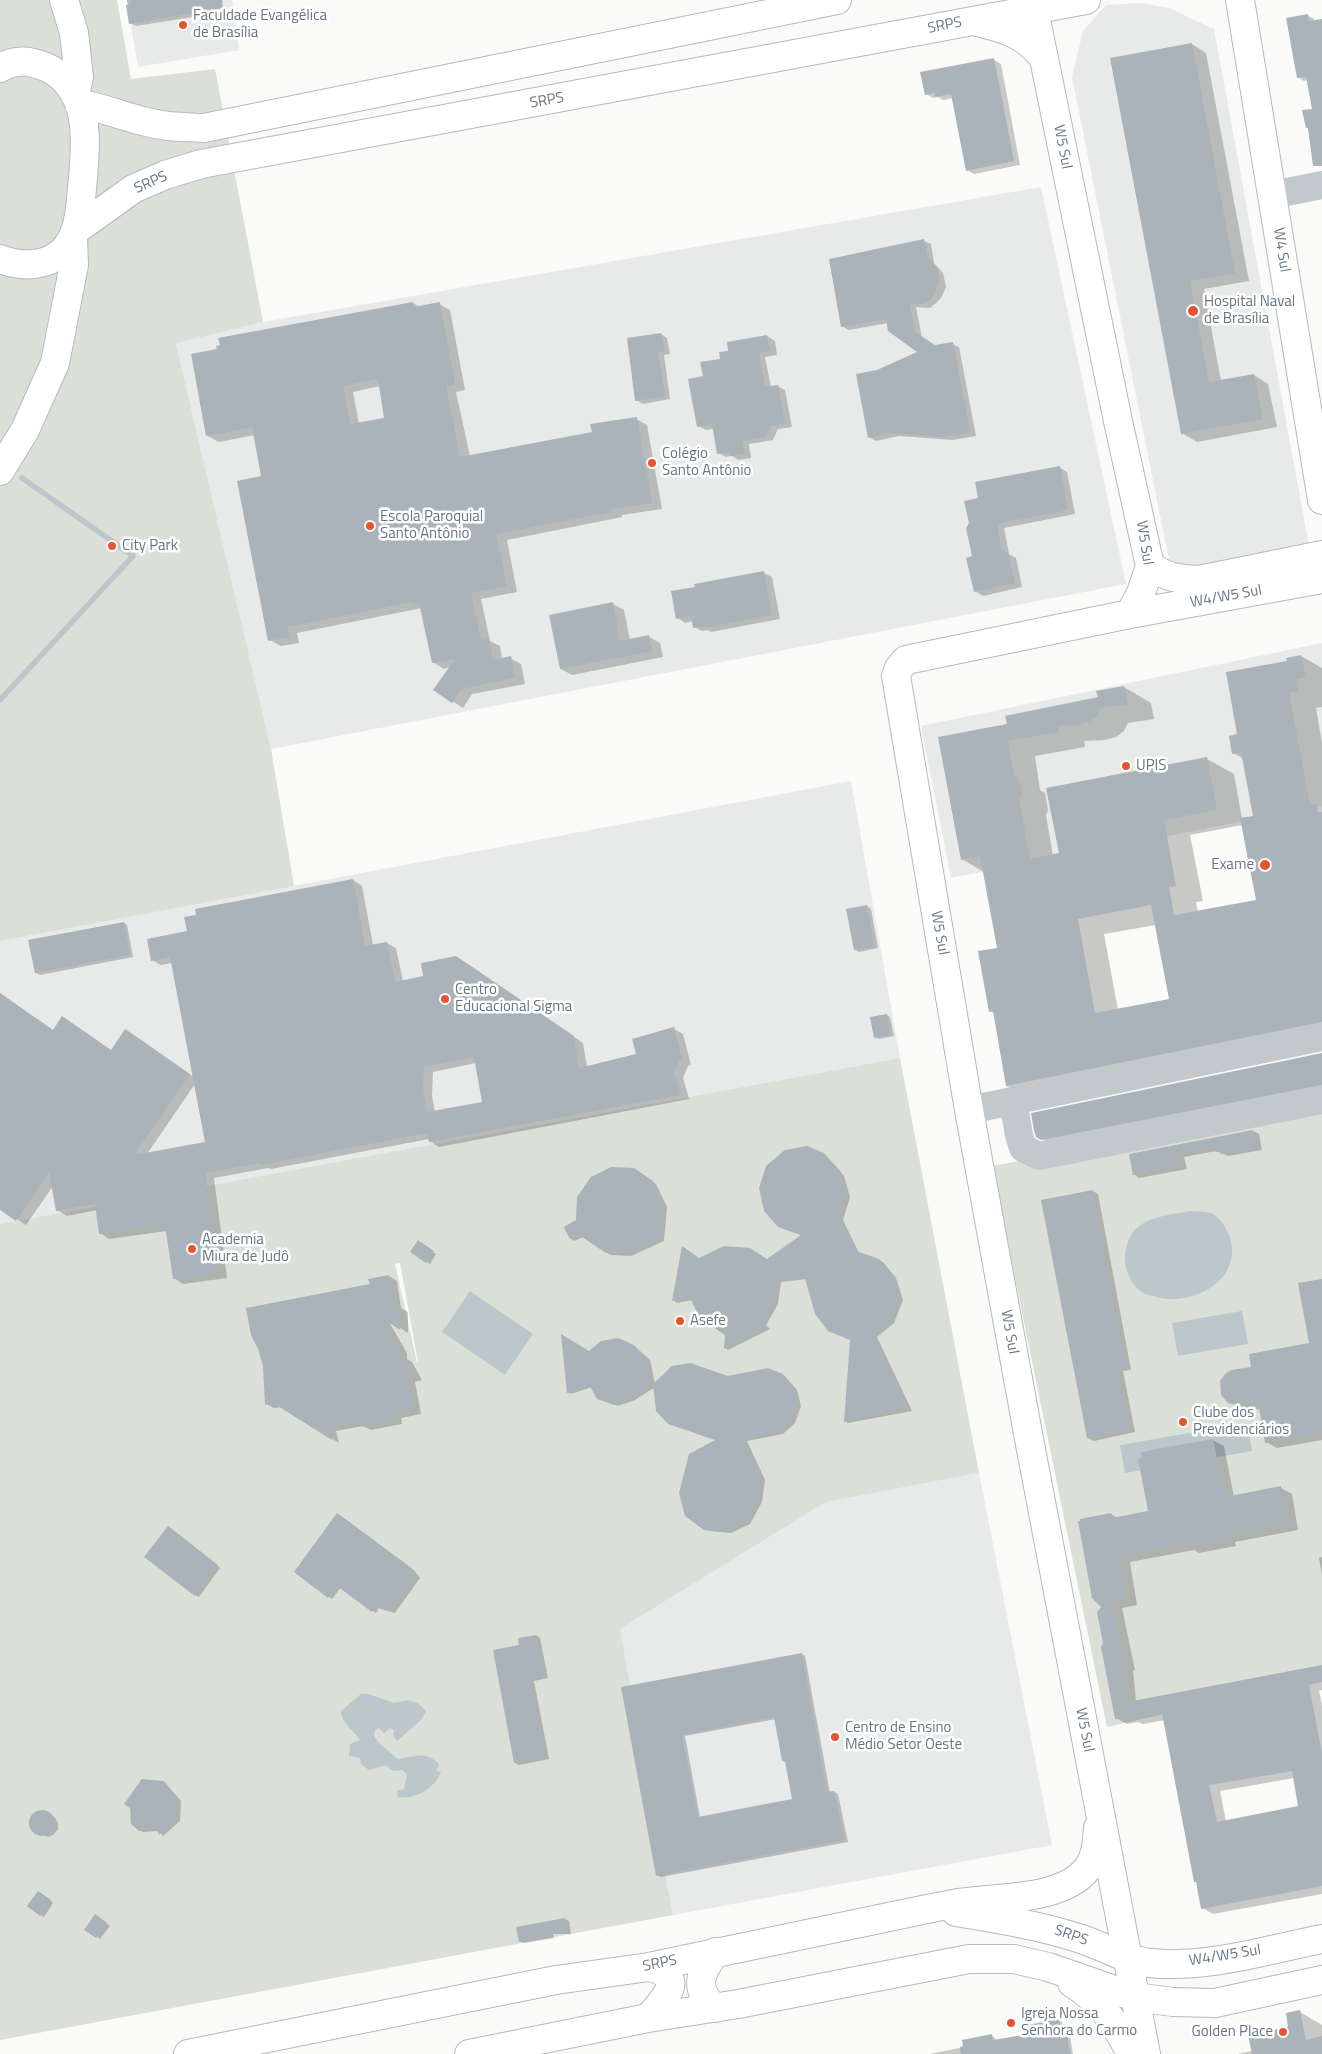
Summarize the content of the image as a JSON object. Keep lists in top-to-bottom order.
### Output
{
  "streets": {
    "main road": [
      "SRPS",
      "W5 Sul",
      "W4 Sul",
      "W4/W5 Sul"
    ]
  },
  "crossings": [
    ["SRPS", "W5 Sul"],
    ["SRPS", "W4/W5 Sul"],
    ["W5 Sul", "W4/W5 Sul"]
  ],
  "places": [
    "Faculdade Evangélica de Brasília",
    "Hospital Naval de Brasília",
    "Colégio Santo Antônio",
    "Escola Paroquial Santo Antônio",
    "City Park",
    "UPIS",
    "Exame",
    "Centro Educacional Sigma",
    "Academia Miura de Judô",
    "Asefe",
    "Clube dos Previdenciários",
    "Centro de Ensino Médio Setor Oeste",
    "Igreja Nossa Senhora do Carmo",
    "Golden Place"
  ]
}
